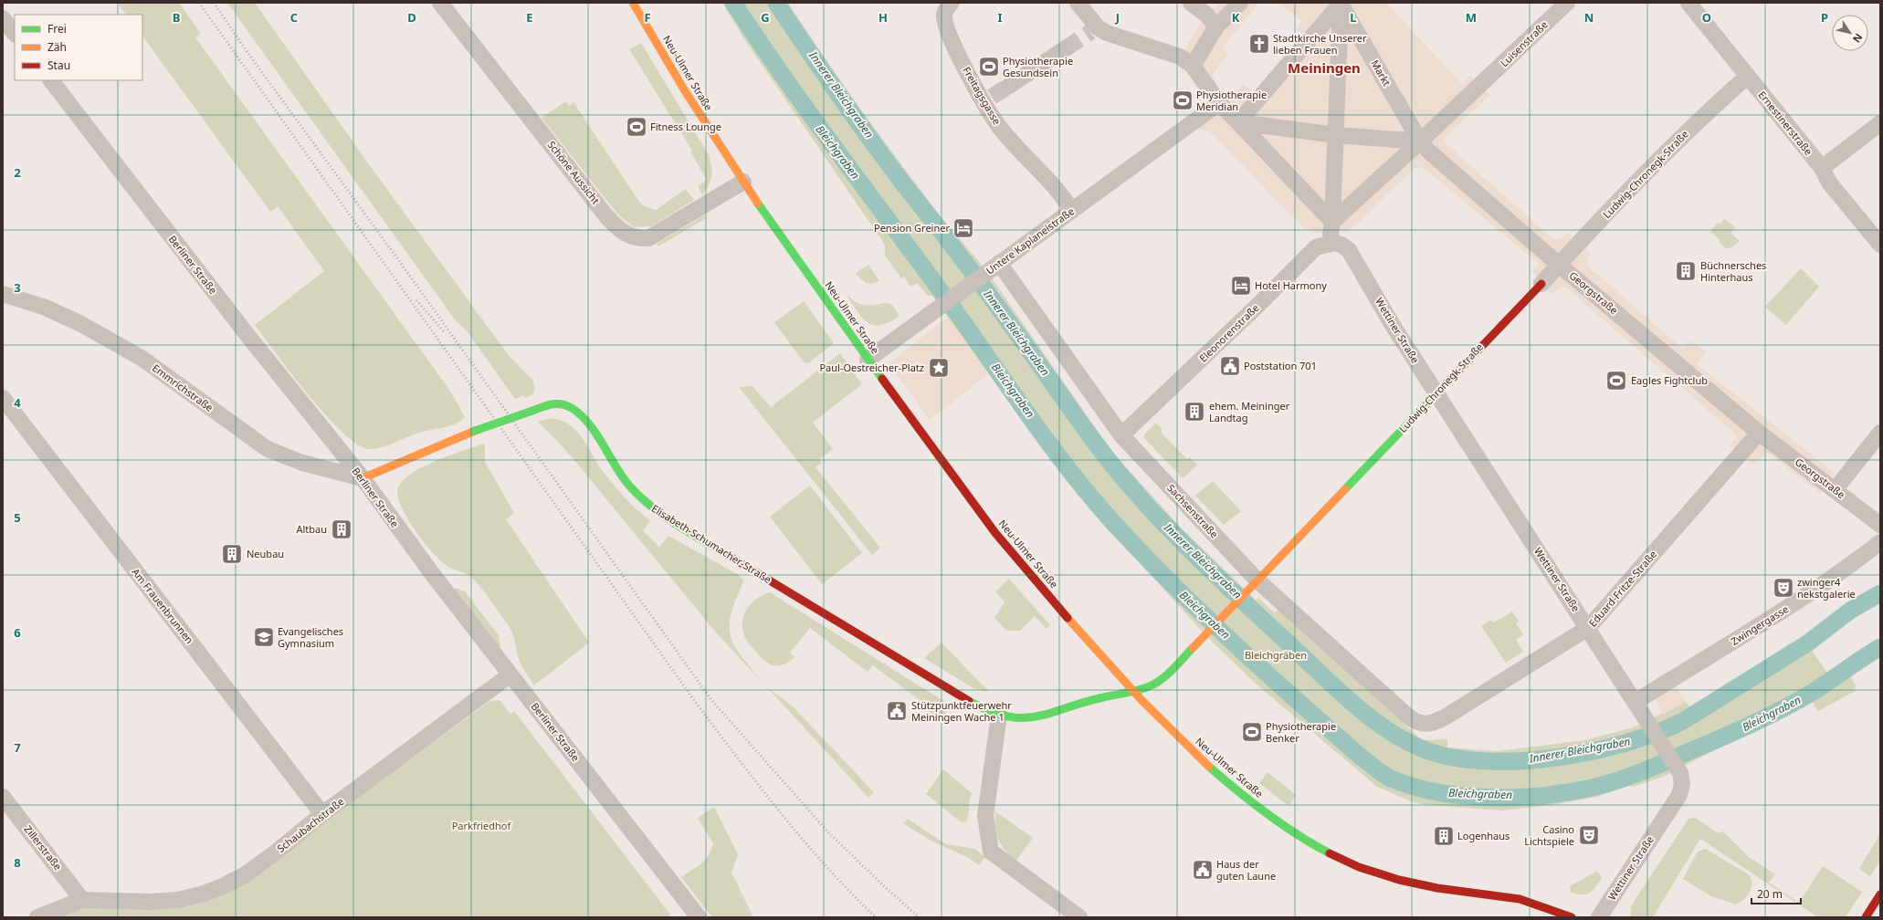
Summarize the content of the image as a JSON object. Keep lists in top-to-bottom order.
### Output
{
  "streets": {
    "street": [
      "Luisenstraße",
      "Neu-Ulmer Straße",
      "Markt",
      "Freitagsgasse",
      "Ernestinerstraße",
      "Schöne Aussicht",
      "Ludwig-Chronegk-Straße",
      "Untere Kaplaneistraße",
      "Berliner Straße",
      "Georgstraße",
      "Wettiner Straße",
      "Eleonorenstraße",
      "Emmrichstraße",
      "Sachsenstraße",
      "Elisabeth-Schumacher-Straße",
      "Eduard-Fritze-Straße",
      "Am Frauenbrunnen",
      "Zwingergasse",
      "Schaubachstraße",
      "Zillerstraße"
    ]
  },
  "crossings": [
    ["Luisenstraße", "Markt"],
    ["Luisenstraße", "Georgstraße"],
    ["Neu-Ulmer Straße", "Schöne Aussicht"],
    ["Neu-Ulmer Straße", "Ludwig-Chronegk-Straße"],
    ["Neu-Ulmer Straße", "Untere Kaplaneistraße"],
    ["Neu-Ulmer Straße", "Elisabeth-Schumacher-Straße"],
    ["Markt", "Georgstraße"],
    ["Freitagsgasse", "Untere Kaplaneistraße"],
    ["Ernestinerstraße", "Ludwig-Chronegk-Straße"],
    ["Ludwig-Chronegk-Straße", "Georgstraße"],
    ["Ludwig-Chronegk-Straße", "Wettiner Straße"],
    ["Ludwig-Chronegk-Straße", "Sachsenstraße"],
    ["Ludwig-Chronegk-Straße", "Elisabeth-Schumacher-Straße"],
    ["Untere Kaplaneistraße", "Sachsenstraße"],
    ["Berliner Straße", "Emmrichstraße"],
    ["Berliner Straße", "Elisabeth-Schumacher-Straße"],
    ["Berliner Straße", "Schaubachstraße"],
    ["Georgstraße", "Eduard-Fritze-Straße"],
    ["Wettiner Straße", "Eleonorenstraße"],
    ["Wettiner Straße", "Eduard-Fritze-Straße"],
    ["Wettiner Straße", "Zwingergasse"],
    ["Eleonorenstraße", "Sachsenstraße"],
    ["Emmrichstraße", "Elisabeth-Schumacher-Straße"],
    ["Sachsenstraße", "Eduard-Fritze-Straße"],
    ["Am Frauenbrunnen", "Schaubachstraße"],
    ["Schaubachstraße", "Zillerstraße"]
  ],
  "districts": ["Meiningen"],
  "water": ["Innerer Bleichgraben", "Bleichgraben"],
  "parks": ["Bleichgräben", "Parkfriedhof"],
  "places": {
    "church": ["Stadtkirche Unserer lieben Frauen"],
    "sports": [
      "Physiotherapie Gesundsein",
      "Physiotherapie Meridian",
      "Fitness Lounge",
      "Eagles Fightclub",
      "Physiotherapie Benker"
    ],
    "hotel": ["Pension Greiner", "Hotel Harmony"],
    "building": [
      "Büchnersches Hinterhaus",
      "ehem. Meininger Landtag",
      "Altbau",
      "Neubau",
      "Logenhaus"
    ],
    "public building": ["Poststation 701", "Stützpunktfeuerwehr Meiningen Wache 1", "Haus der guten Laune"],
    "place": ["Paul-Oestreicher-Platz"],
    "theatre": ["zwinger4 nekstgalerie", "Casino Lichtspiele"],
    "school or university": ["Evangelisches Gymnasium"]
  },
  "legend": ["Frei", "Zäh", "Stau"],
  "scale_bar": "20 m",
  "north": "bottom right",
  "grid": {
    "columns": [
      "B",
      "C",
      "D",
      "E",
      "F",
      "G",
      "H",
      "I",
      "J",
      "K",
      "L",
      "M",
      "N",
      "O",
      "P"
    ],
    "rows": [
      "2",
      "3",
      "4",
      "5",
      "6",
      "7",
      "8"
    ]
  }
}
